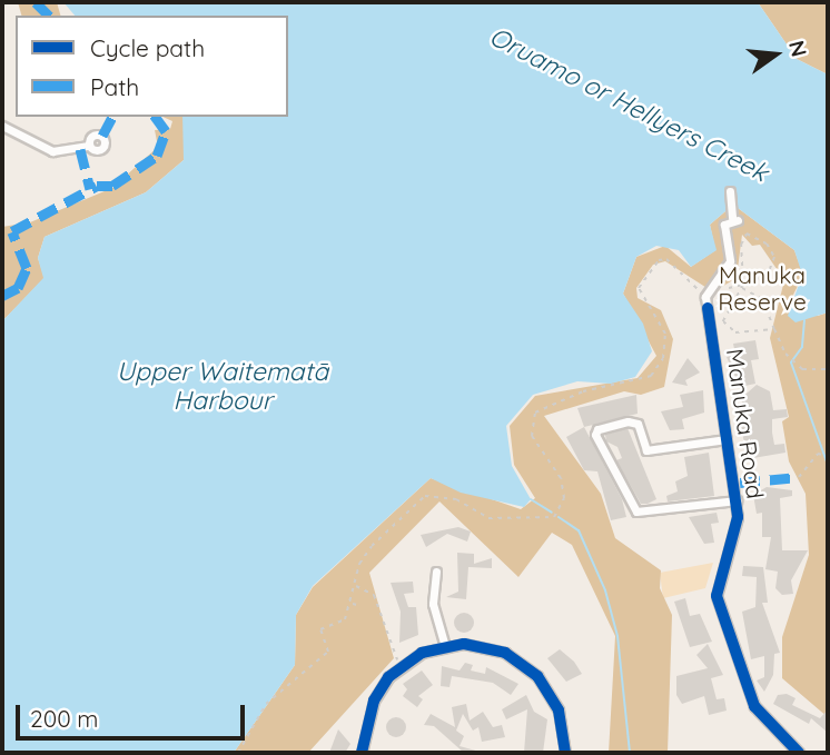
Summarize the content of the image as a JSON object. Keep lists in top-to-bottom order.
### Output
{
  "streets": {
    "street": ["Manuka Road"]
  },
  "water": ["Oruamo or Hellyers Creek", "Upper Waitematā Harbour"],
  "parks": ["Manuka Reserve"],
  "legend": ["Cycle path", "Path"],
  "scale_bar": "200 m",
  "north": "right"
}
